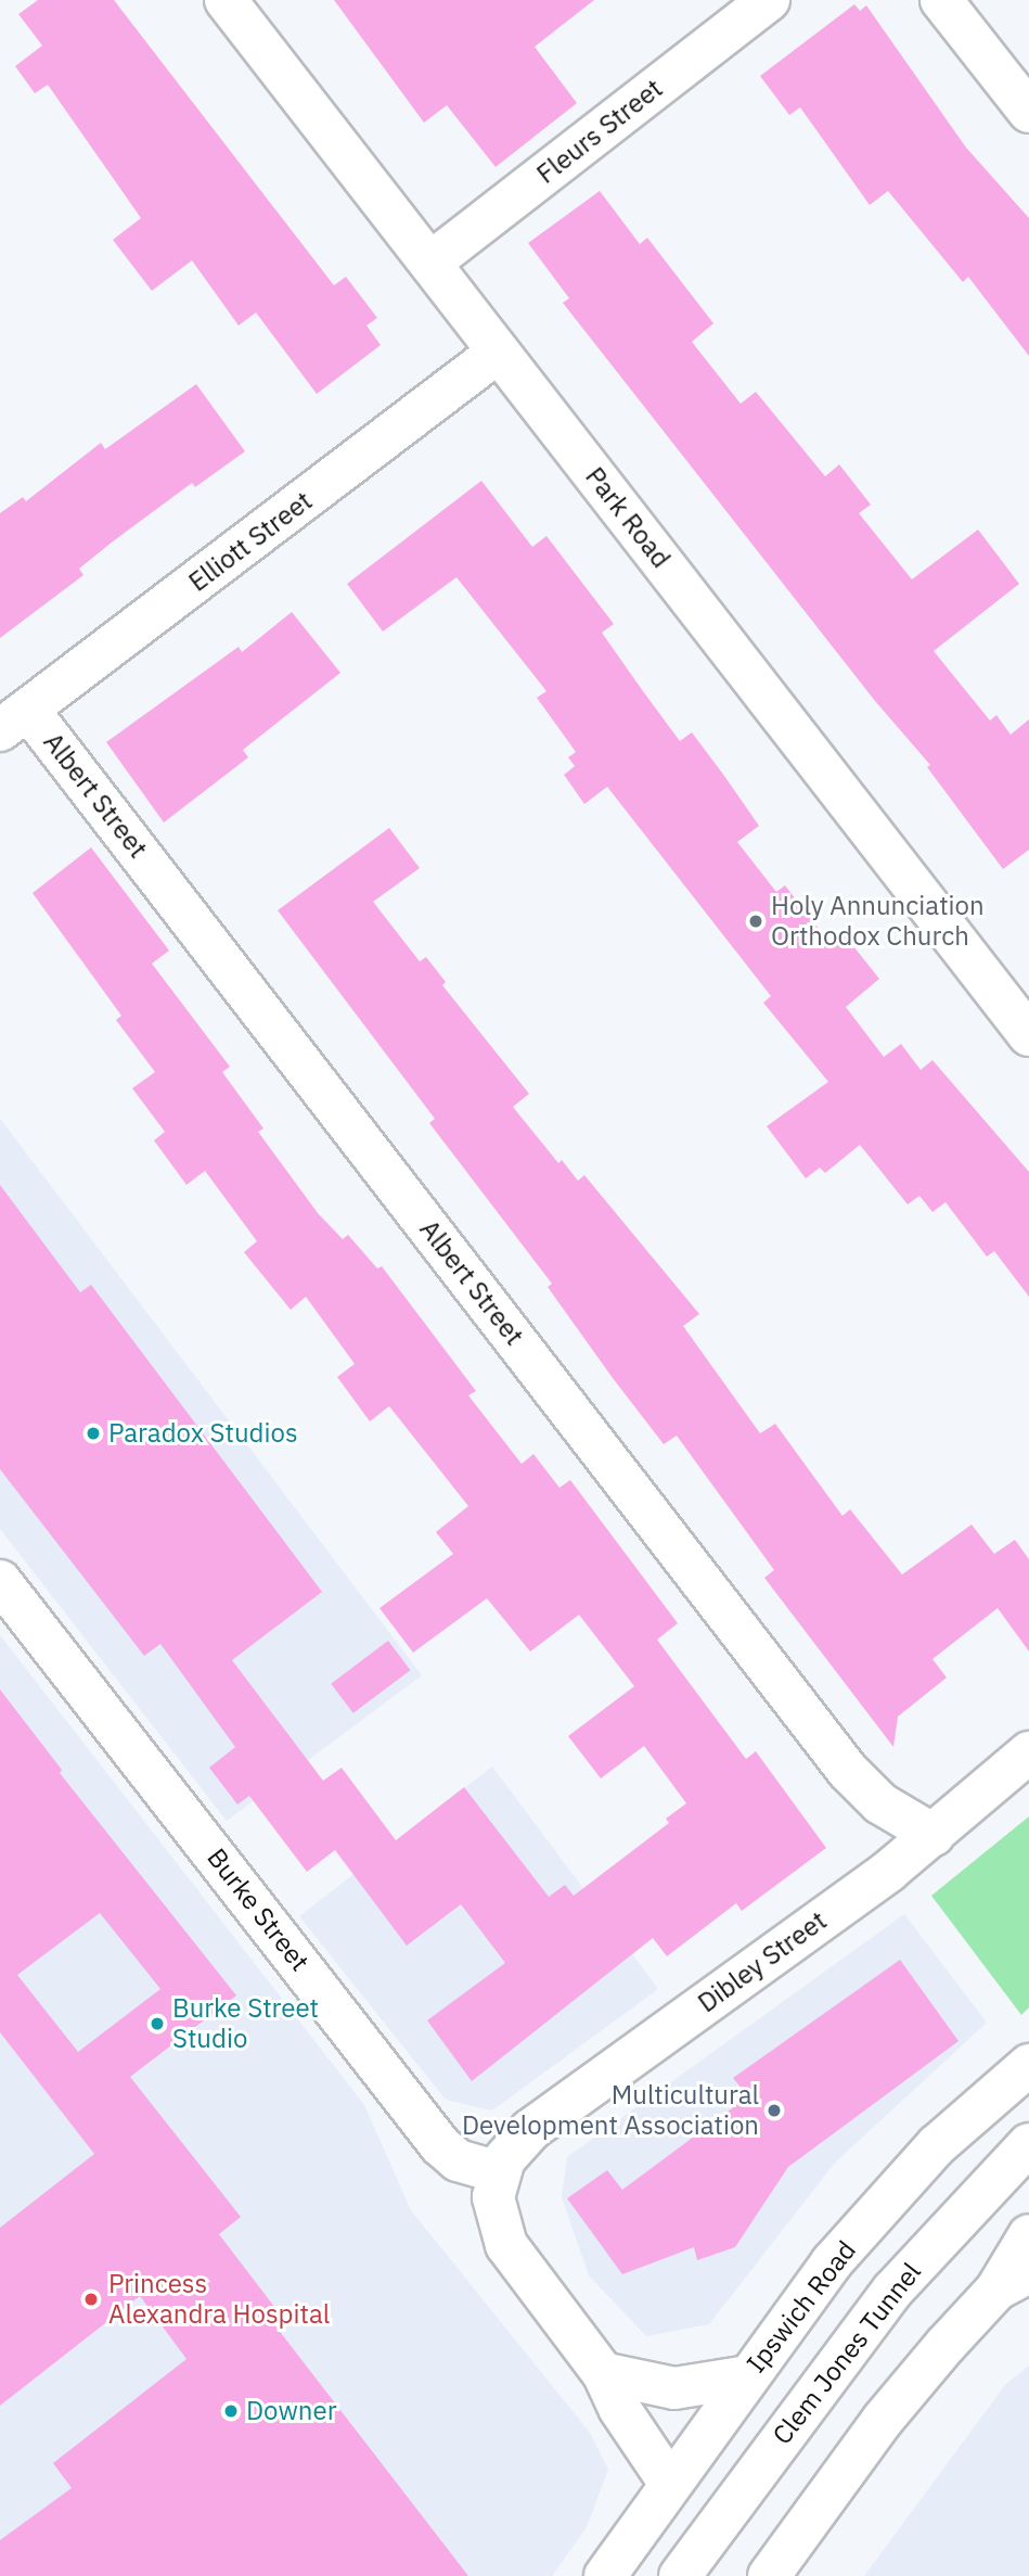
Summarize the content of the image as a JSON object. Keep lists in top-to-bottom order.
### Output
{
  "streets": {
    "main road": [
      "Fleurs Street",
      "Park Road",
      "Elliott Street",
      "Albert Street",
      "Burke Street",
      "Dibley Street",
      "Ipswich Road",
      "Clem Jones Tunnel"
    ]
  },
  "crossings": [
    ["Fleurs Street", "Park Road"],
    ["Park Road", "Elliott Street"],
    ["Elliott Street", "Albert Street"],
    ["Albert Street", "Dibley Street"],
    ["Burke Street", "Dibley Street"]
  ],
  "places": [
    "Holy Annunciation Orthodox Church",
    "Paradox Studios",
    "Burke Street Studio",
    "Multicultural Development Association",
    "Princess Alexandra Hospital",
    "Downer"
  ]
}
